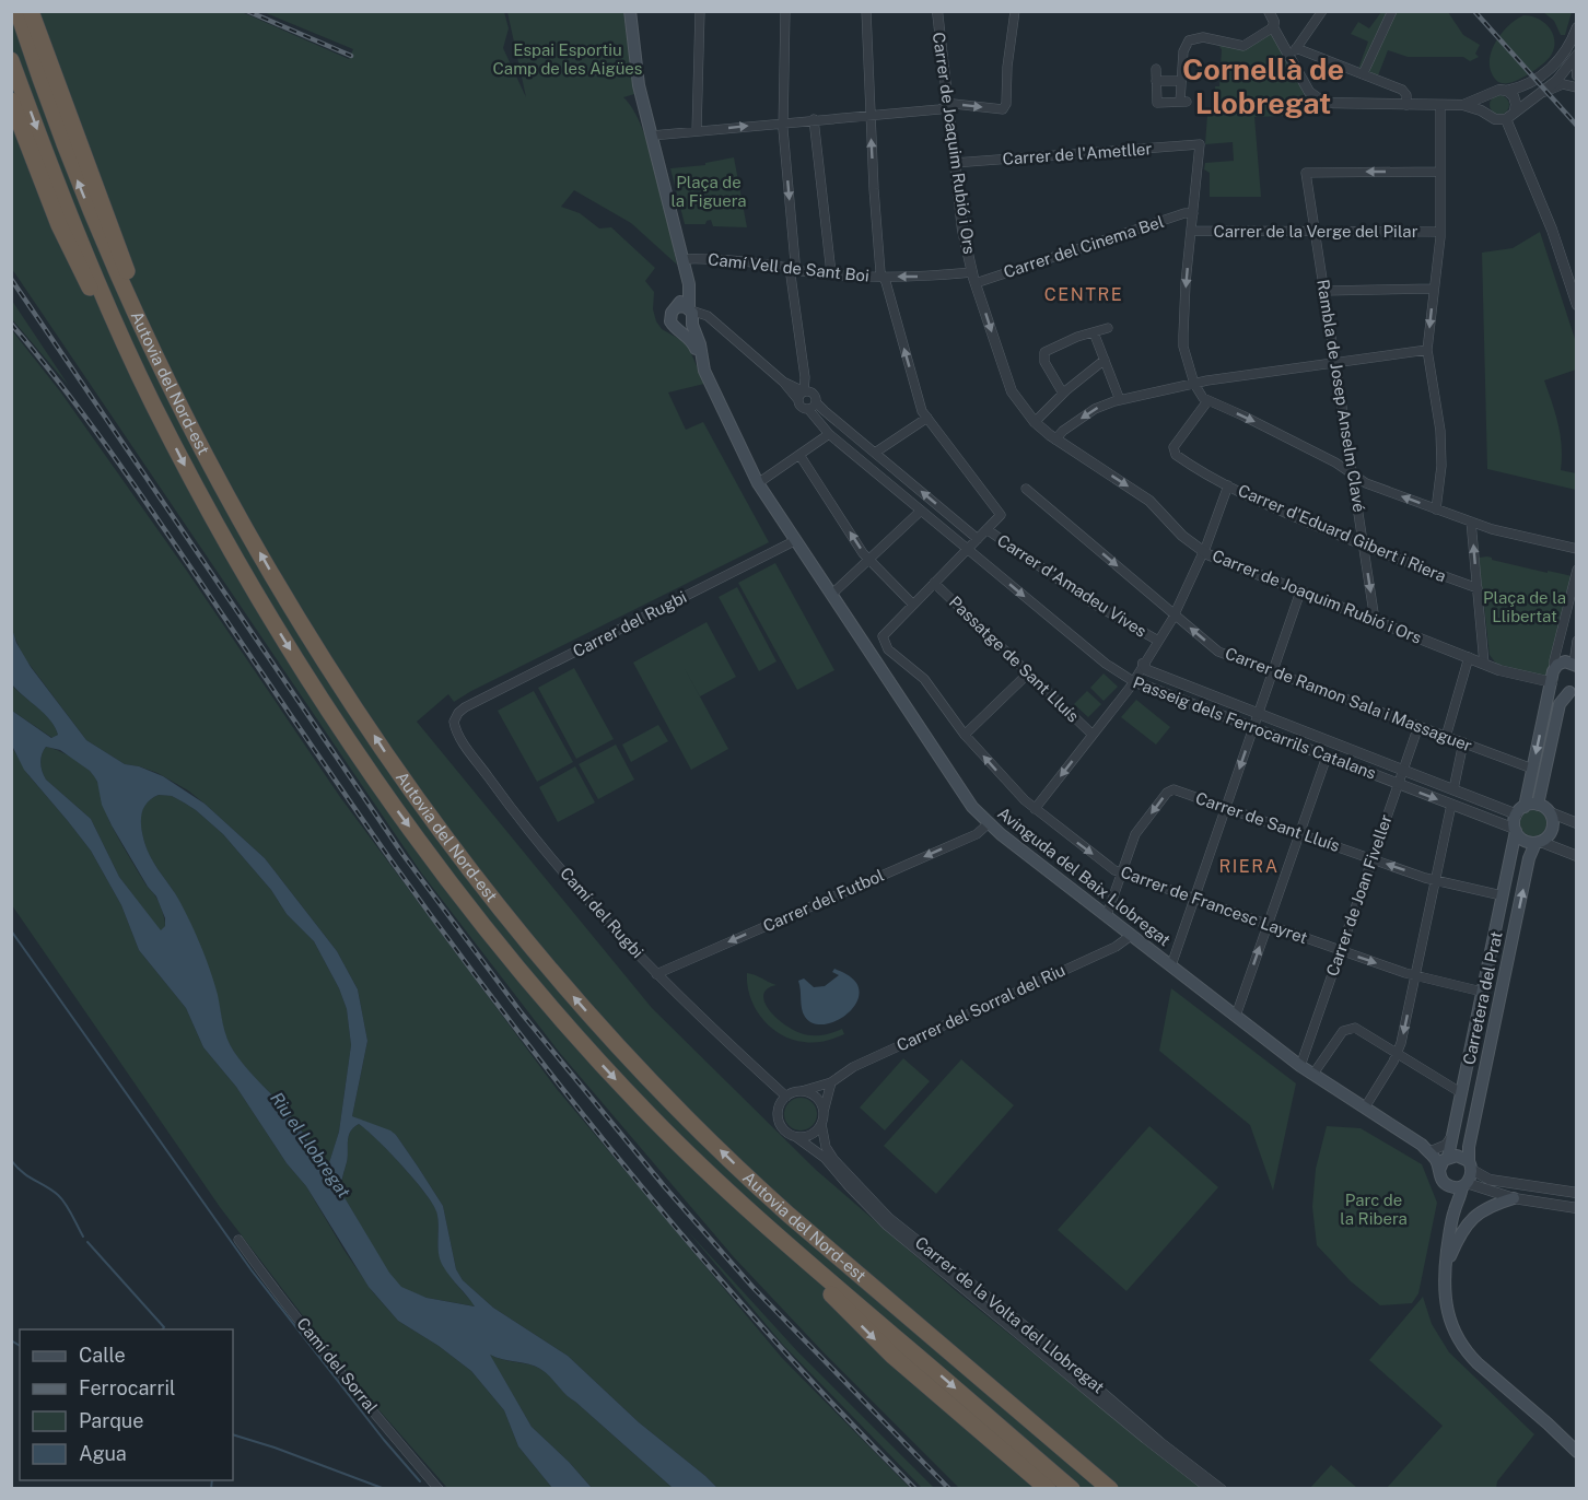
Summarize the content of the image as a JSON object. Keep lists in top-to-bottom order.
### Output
{
  "streets": {
    "highway": ["Autovia del Nord-est"],
    "main road": ["Avinguda del Baix Llobregat", "Carretera del Prat"],
    "street": [
      "Carrer de Joaquim Rubió i Ors",
      "Carrer de l'Ametller",
      "Carrer de la Verge del Pilar",
      "Carrer del Cinema Bel",
      "Camí Vell de Sant Boi",
      "Rambla de Josep Anselm Clavé",
      "Carrer d'Eduard Gibert i Riera",
      "Carrer d'Amadeu Vives",
      "Carrer del Rugbi",
      "Passatge de Sant Lluís",
      "Carrer de Ramon Sala i Massaguer",
      "Passeig dels Ferrocarrils Catalans",
      "Carrer de Sant Lluís",
      "Carrer de Joan Fiveller",
      "Carrer del Futbol",
      "Carrer de Francesc Layret",
      "Camí del Rugbi",
      "Carrer del Sorral del Riu",
      "Carrer de la Volta del Llobregat",
      "Camí del Sorral"
    ]
  },
  "crossings": [
    ["Carrer de Joaquim Rubió i Ors", "Carrer de l'Ametller"],
    ["Carrer de Joaquim Rubió i Ors", "Carrer del Cinema Bel"],
    ["Carrer de Joaquim Rubió i Ors", "Camí Vell de Sant Boi"],
    ["Carrer de Joaquim Rubió i Ors", "Rambla de Josep Anselm Clavé"],
    ["Carrer de l'Ametller", "Carrer del Cinema Bel"],
    ["Carrer de la Verge del Pilar", "Rambla de Josep Anselm Clavé"],
    ["Carrer del Cinema Bel", "Camí Vell de Sant Boi"],
    ["Camí Vell de Sant Boi", "Avinguda del Baix Llobregat"],
    ["Rambla de Josep Anselm Clavé", "Carrer d'Eduard Gibert i Riera"],
    ["Carrer del Rugbi", "Avinguda del Baix Llobregat"],
    ["Carrer del Rugbi", "Camí del Rugbi"],
    ["Carrer de Ramon Sala i Massaguer", "Carrer de Joan Fiveller"],
    ["Passeig dels Ferrocarrils Catalans", "Carrer de Joan Fiveller"],
    ["Passeig dels Ferrocarrils Catalans", "Carretera del Prat"],
    ["Carrer de Sant Lluís", "Avinguda del Baix Llobregat"],
    ["Carrer de Sant Lluís", "Carrer de Joan Fiveller"],
    ["Carrer de Sant Lluís", "Carrer de Francesc Layret"],
    ["Carrer de Sant Lluís", "Carretera del Prat"],
    ["Avinguda del Baix Llobregat", "Carrer de Joan Fiveller"],
    ["Avinguda del Baix Llobregat", "Carrer del Futbol"],
    ["Avinguda del Baix Llobregat", "Carretera del Prat"],
    ["Avinguda del Baix Llobregat", "Carrer del Sorral del Riu"],
    ["Carrer de Joan Fiveller", "Carrer de Francesc Layret"],
    ["Carrer del Futbol", "Camí del Rugbi"],
    ["Carrer de Francesc Layret", "Carretera del Prat"],
    ["Camí del Rugbi", "Carrer del Sorral del Riu"],
    ["Camí del Rugbi", "Carrer de la Volta del Llobregat"],
    ["Carrer del Sorral del Riu", "Carrer de la Volta del Llobregat"]
  ],
  "one_way": ["Carrer del Futbol"],
  "districts": ["Cornellà de Llobregat", "CENTRE", "RIERA"],
  "water": ["Riu el Llobregat"],
  "parks": [
    "Espai Esportiu Camp de les Aigües",
    "Plaça de la Figuera",
    "Plaça de la Llibertat",
    "Parc de la Ribera"
  ],
  "legend": [
    "Calle",
    "Ferrocarril",
    "Parque",
    "Agua"
  ]
}
